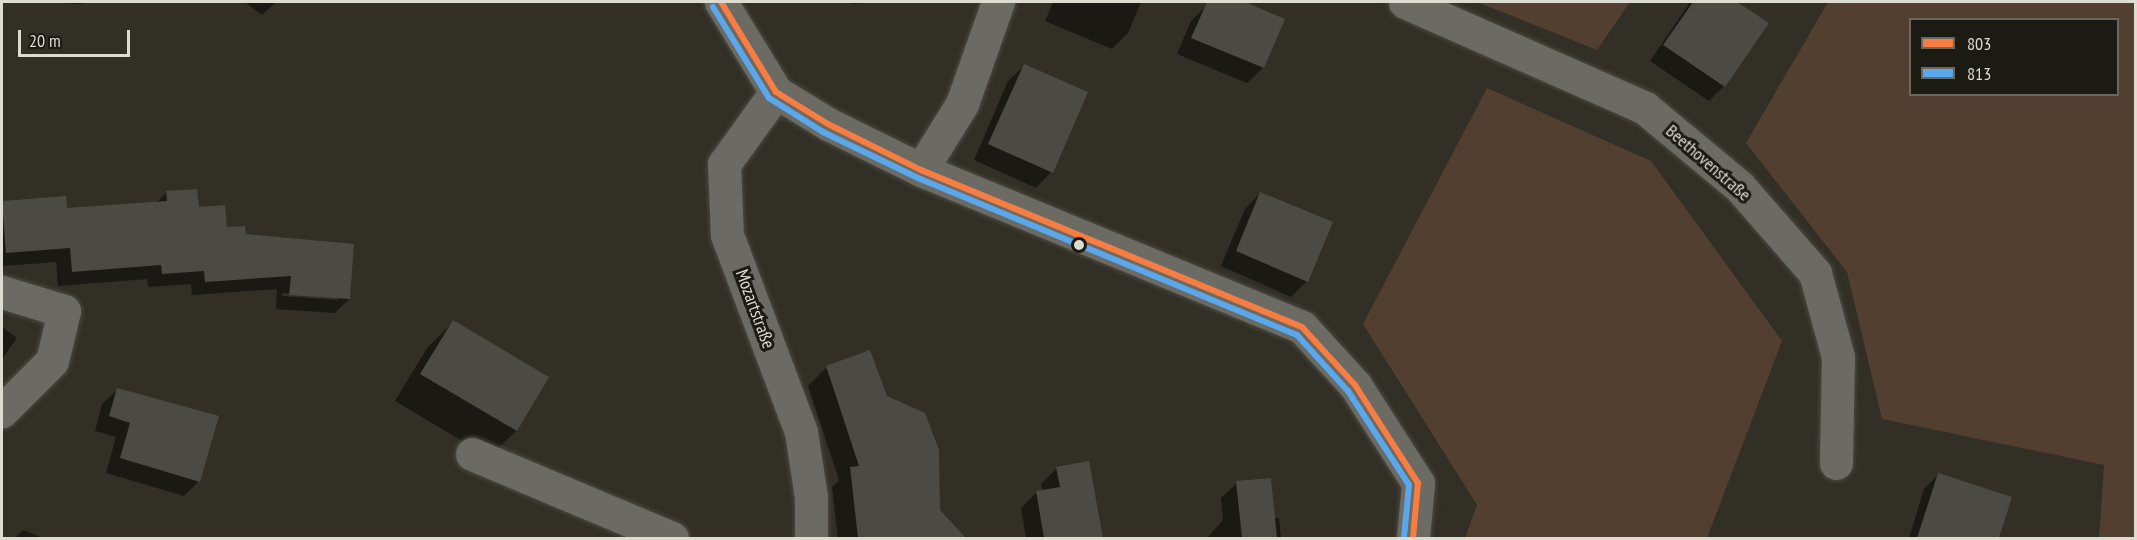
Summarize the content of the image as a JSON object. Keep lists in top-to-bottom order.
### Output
{
  "streets": {
    "street": ["Beethovenstraße", "Mozartstraße"]
  },
  "lines": ["transit line 803", "transit line 813"],
  "legend": ["803", "813"],
  "scale_bar": "20 m"
}
